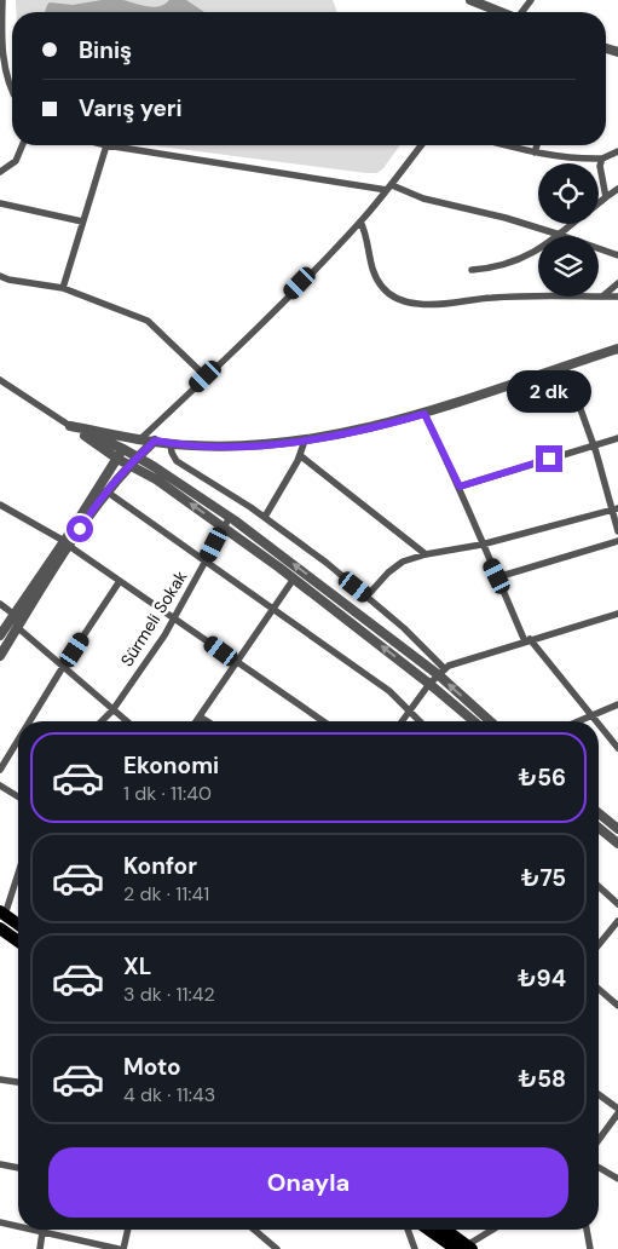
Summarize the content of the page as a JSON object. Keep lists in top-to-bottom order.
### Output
{
  "streets": {
    "street": ["Sürmeli Sokak"]
  },
  "page": {
    "banner": ["Biniş", "Varış yeri"],
    "bubble": "2 dk",
    "list": [
      {
        "name": "Ekonomi",
        "note": "1 dk · 11:40",
        "value": "₺56"
      },
      {
        "name": "Konfor",
        "note": "2 dk · 11:41",
        "value": "₺75"
      },
      {
        "name": "XL",
        "note": "3 dk · 11:42",
        "value": "₺94"
      },
      {
        "name": "Moto",
        "note": "4 dk · 11:43",
        "value": "₺58"
      }
    ],
    "buttons": "Onayla"
  }
}
